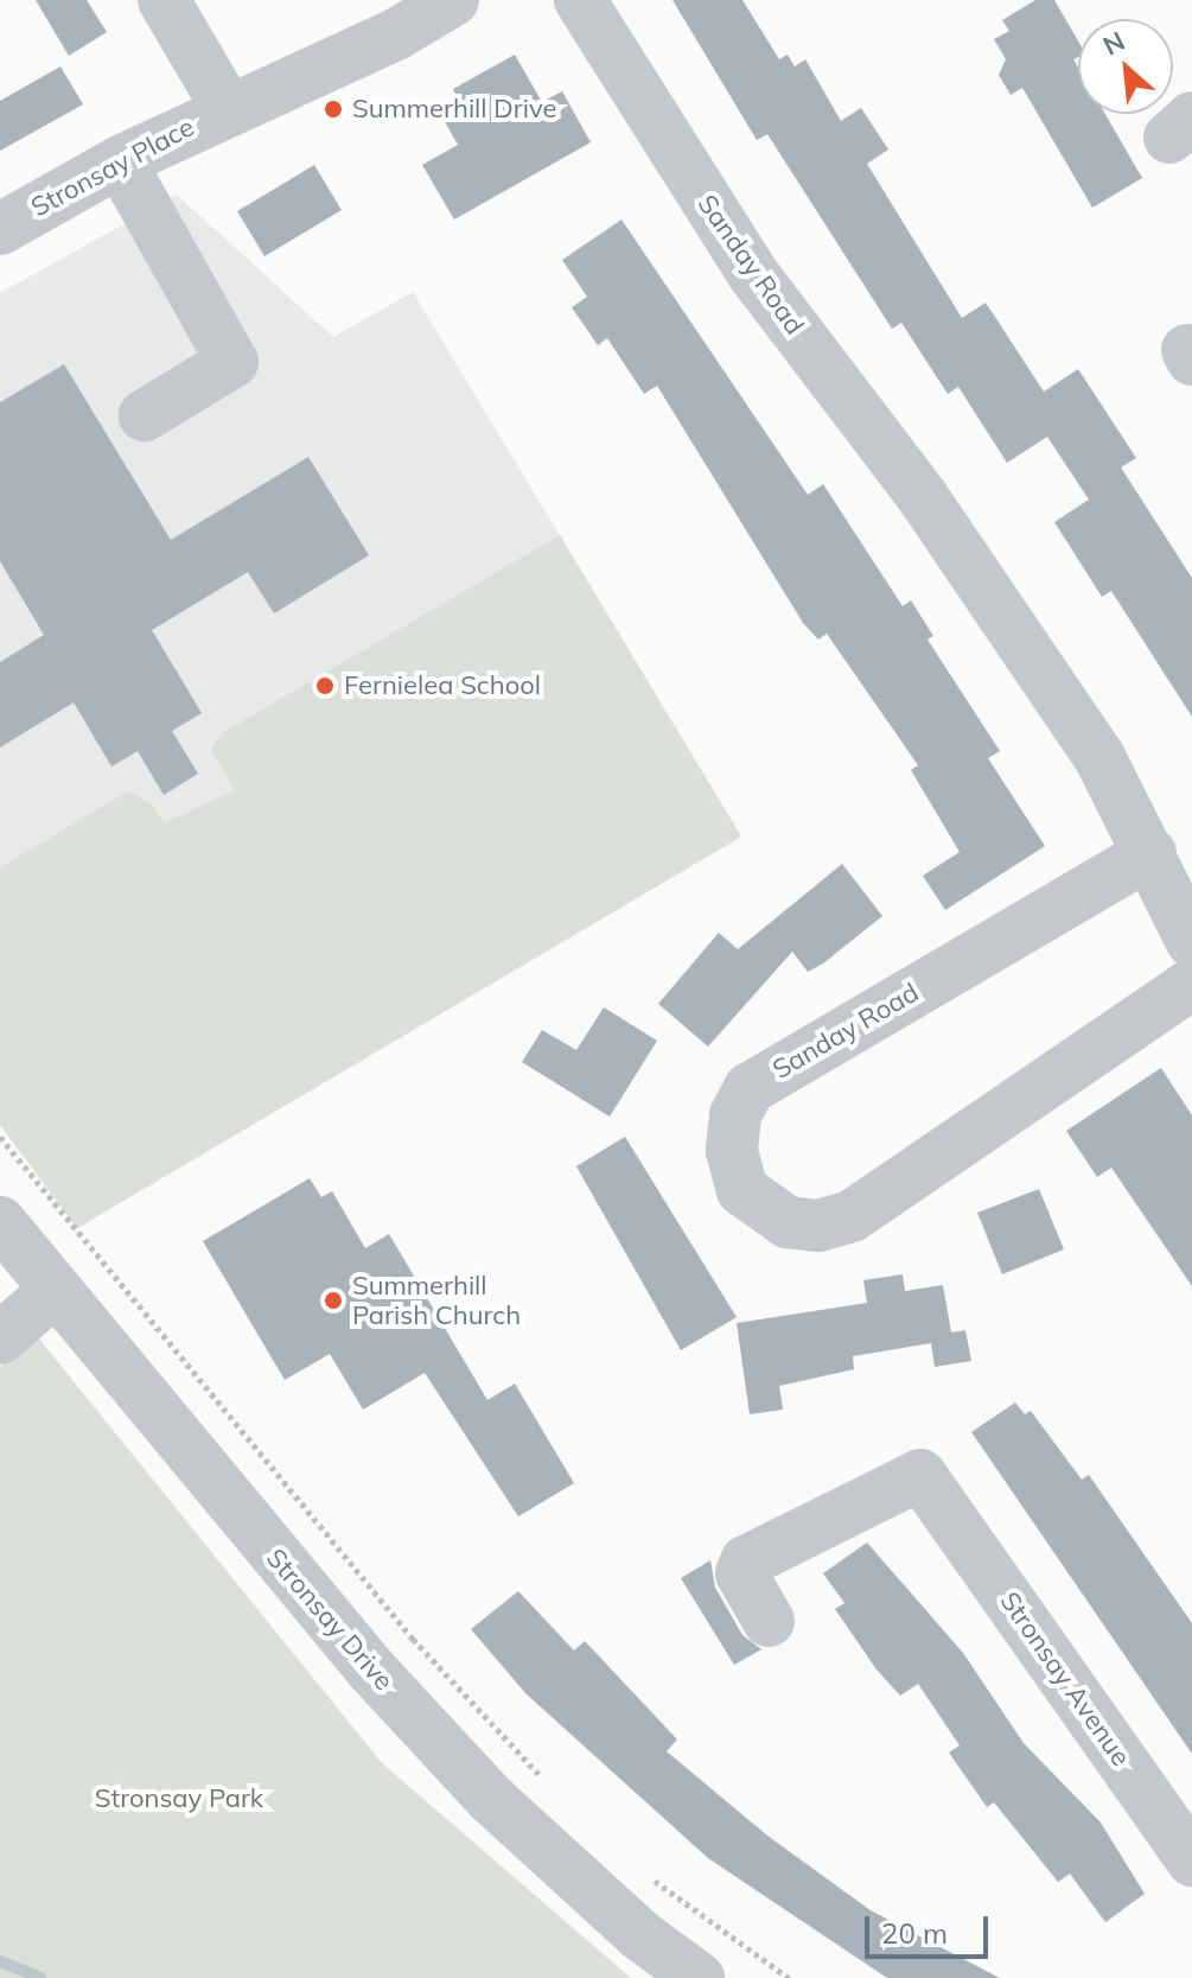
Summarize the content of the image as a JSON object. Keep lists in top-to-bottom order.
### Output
{
  "streets": {
    "street": [
      "Stronsay Place",
      "Sanday Road",
      "Stronsay Drive",
      "Stronsay Avenue"
    ]
  },
  "parks": ["Stronsay Park"],
  "places": ["Summerhill Drive", "Fernielea School", "Summerhill Parish Church"],
  "scale_bar": "20 m",
  "north": "top left"
}
